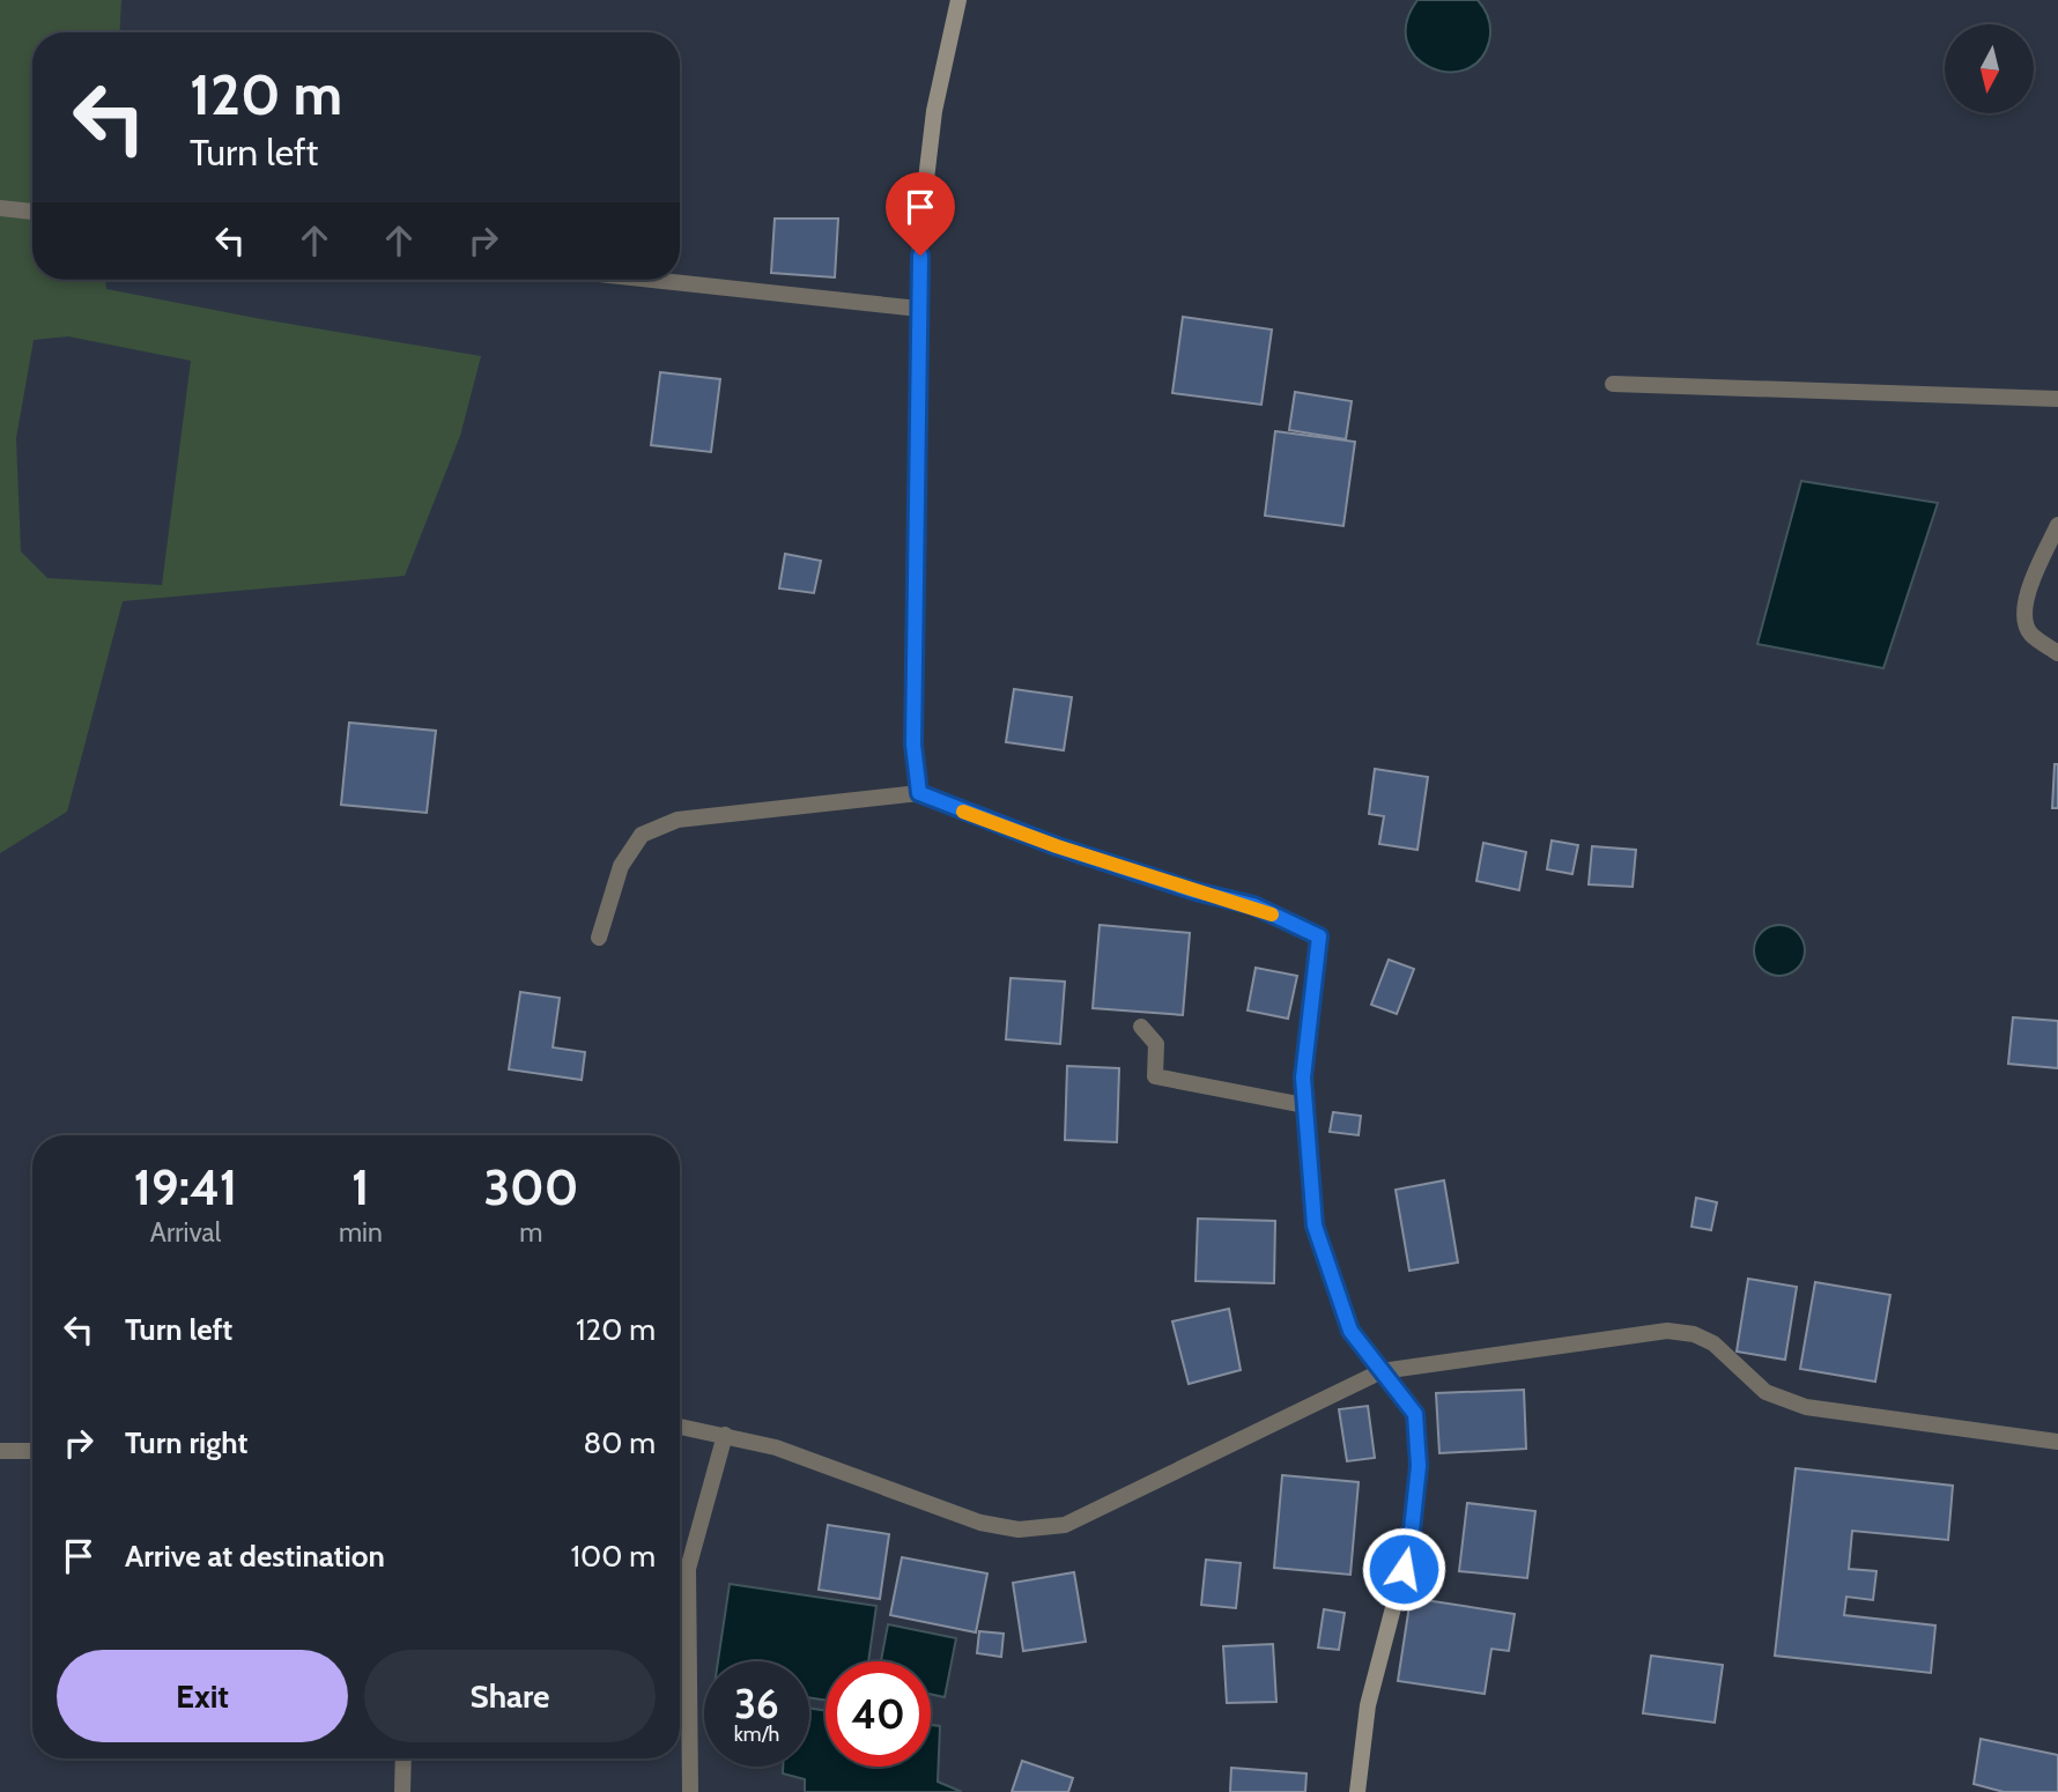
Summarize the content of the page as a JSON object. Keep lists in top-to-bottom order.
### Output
{
  "north": "bottom",
  "page": {
    "turn": ["120 m", "Turn left"],
    "eta": [
      "19:41",
      "Arrival",
      "1",
      "min",
      "300",
      "m"
    ],
    "list": [
      {
        "name": "Turn left",
        "value": "120 m"
      },
      {
        "name": "Turn right",
        "value": "80 m"
      },
      {
        "name": "Arrive at destination",
        "value": "100 m"
      }
    ],
    "buttons": ["Exit", "Share"],
    "speed": "36 km/h",
    "limit": "40"
  }
}
